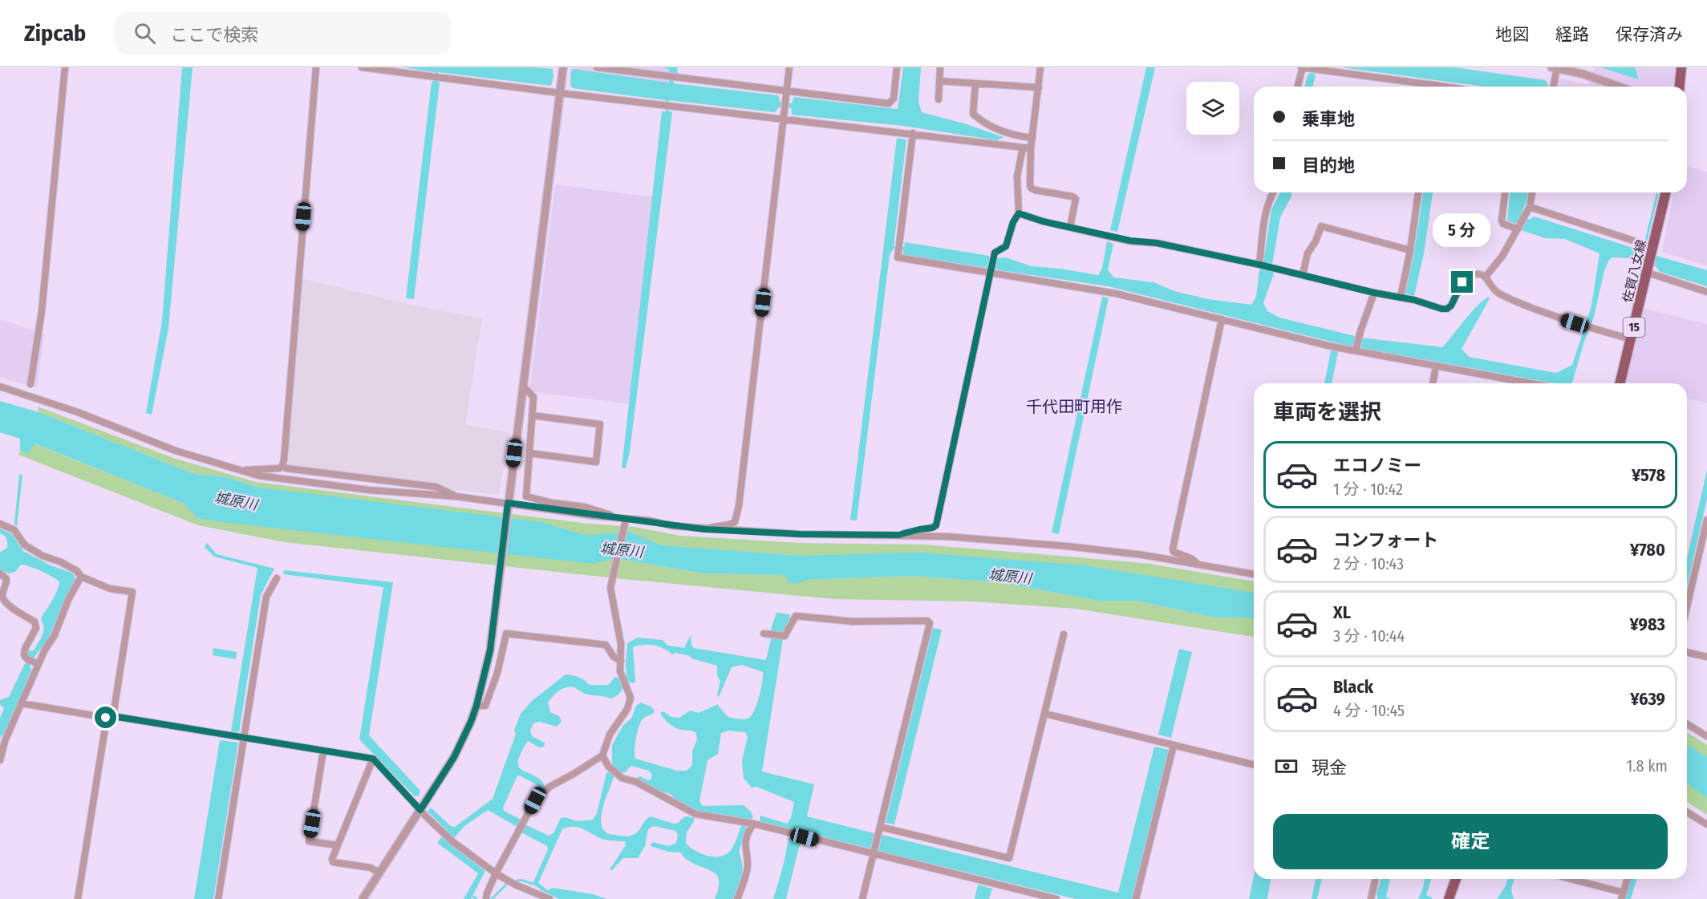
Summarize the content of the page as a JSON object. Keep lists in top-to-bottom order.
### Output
{
  "streets": {
    "main road": ["佐賀八女線", "15"]
  },
  "districts": ["千代田町用作"],
  "water": ["城原川"],
  "page": {
    "header": "Zipcab",
    "search": "ここで検索",
    "nav": ["地図", "経路", "保存済み"],
    "banner": ["乗車地", "目的地"],
    "bubble": "5 分",
    "heading": "車両を選択",
    "list": [
      {
        "name": "エコノミー",
        "note": "1 分 · 10:42",
        "value": "¥578"
      },
      {
        "name": "コンフォート",
        "note": "2 分 · 10:43",
        "value": "¥780"
      },
      {
        "name": "XL",
        "note": "3 分 · 10:44",
        "value": "¥983"
      },
      {
        "name": "Black",
        "note": "4 分 · 10:45",
        "value": "¥639"
      }
    ],
    "pay": ["現金", "1.8 km"],
    "buttons": "確定"
  }
}
